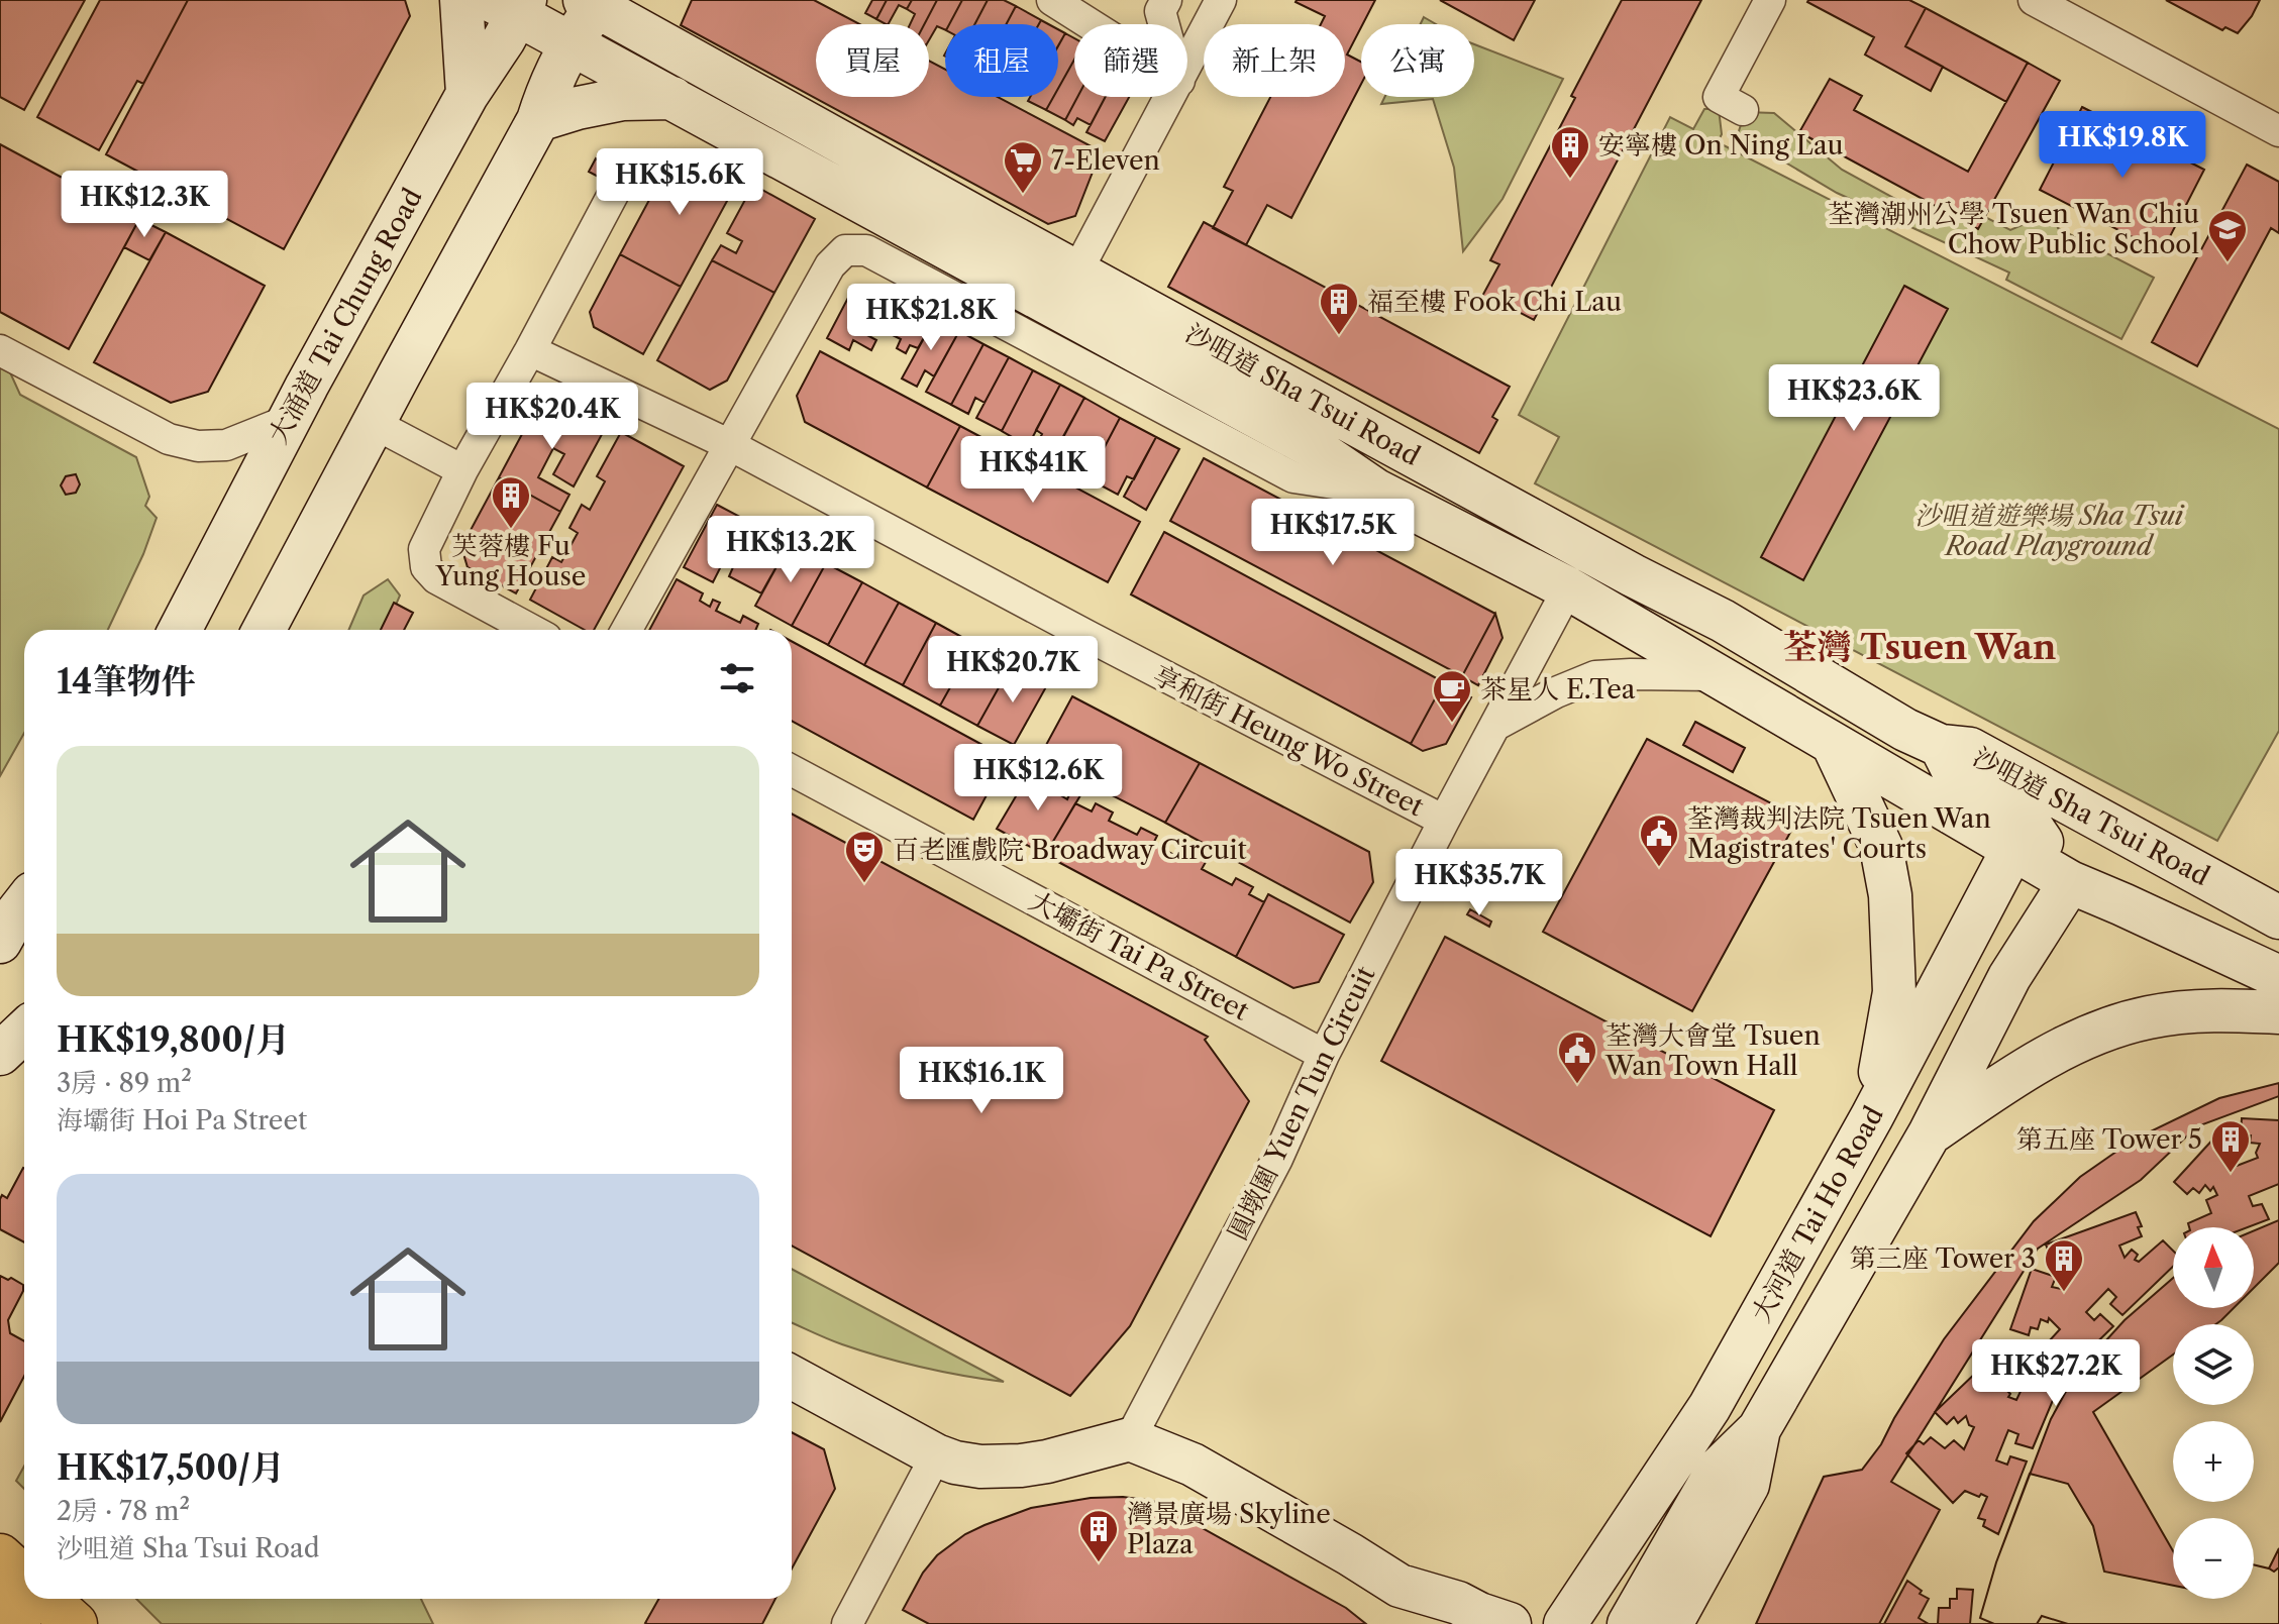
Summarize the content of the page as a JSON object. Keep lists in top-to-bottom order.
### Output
{
  "streets": {
    "main road": ["大涌道 Tai Chung Road", "沙咀道 Sha Tsui Road", "大河道 Tai Ho Road"],
    "street": ["享和街 Heung Wo Street", "大壩街 Tai Pa Street", "圓墩圍 Yuen Tun Circuit"]
  },
  "crossings": [
    ["沙咀道 Sha Tsui Road", "享和街 Heung Wo Street"],
    ["沙咀道 Sha Tsui Road", "圓墩圍 Yuen Tun Circuit"],
    ["沙咀道 Sha Tsui Road", "大河道 Tai Ho Road"],
    ["享和街 Heung Wo Street", "圓墩圍 Yuen Tun Circuit"],
    ["大壩街 Tai Pa Street", "圓墩圍 Yuen Tun Circuit"]
  ],
  "districts": ["荃灣 Tsuen Wan"],
  "parks": ["沙咀道遊樂場 Sha Tsui Road Playground"],
  "places": {
    "building": [
      "安寧樓 On Ning Lau",
      "福至樓 Fook Chi Lau",
      "芙蓉樓 Fu Yung House",
      "第五座 Tower 5",
      "第三座 Tower 3",
      "灣景廣場 Skyline Plaza"
    ],
    "supermarket": ["7-Eleven"],
    "school or university": ["荃灣潮州公學 Tsuen Wan Chiu Chow Public School"],
    "cafe": ["茶星人 E.Tea"],
    "public building": ["荃灣裁判法院 Tsuen Wan Magistrates' Courts", "荃灣大會堂 Tsuen Wan Town Hall"],
    "theatre": ["百老匯戲院 Broadway Circuit"]
  },
  "north": "top",
  "page": {
    "chip": [
      "買屋",
      "租屋",
      "篩選",
      "新上架",
      "公寓"
    ],
    "price": [
      "HK$19.8K",
      "HK$15.6K",
      "HK$12.3K",
      "HK$21.8K",
      "HK$23.6K",
      "HK$20.4K",
      "HK$41K",
      "HK$17.5K",
      "HK$13.2K",
      "HK$20.7K",
      "HK$12.6K",
      "HK$35.7K",
      "HK$16.1K",
      "HK$27.2K"
    ],
    "heading": "14筆物件",
    "list": [
      {
        "name": "HK$19,800/月",
        "note": "3房 · 89 m² · 海壩街 Hoi Pa Street"
      },
      {
        "name": "HK$17,500/月",
        "note": "2房 · 78 m² · 沙咀道 Sha Tsui Road"
      }
    ],
    "map_buttons": ["+", "−"]
  }
}
